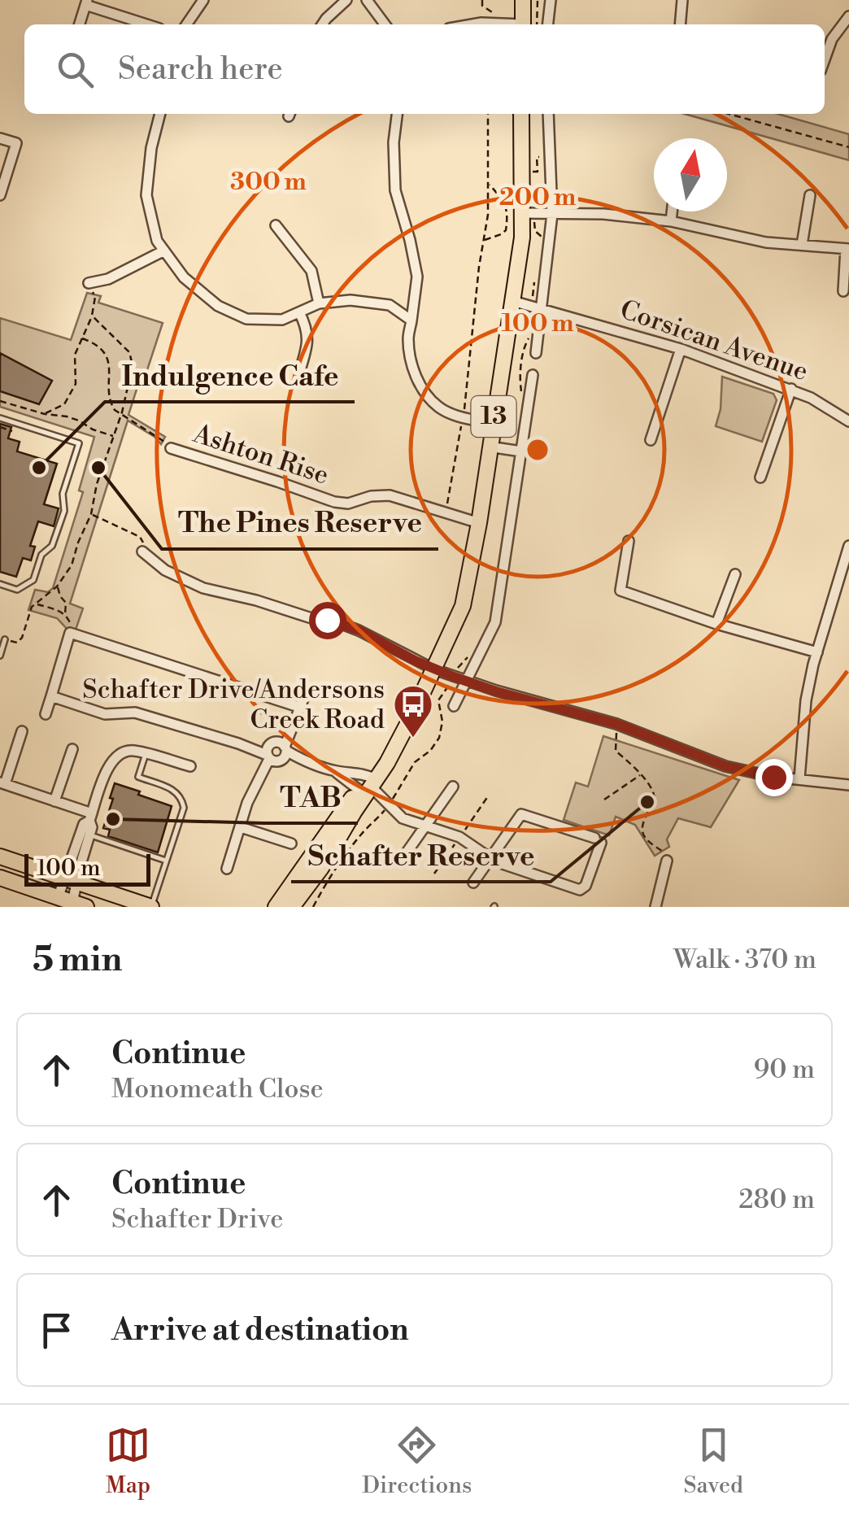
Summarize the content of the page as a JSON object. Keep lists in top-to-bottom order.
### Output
{
  "streets": {
    "main road": ["13"],
    "street": ["Corsican Avenue", "Ashton Rise"]
  },
  "crossings": [
    ["Corsican Avenue", "13"],
    ["13", "Ashton Rise"]
  ],
  "places": {
    "other": [
      "Indulgence Cafe",
      "The Pines Reserve",
      "Schafter Reserve",
      "TAB"
    ],
    "bus stop": ["Schafter Drive/Andersons Creek Road"]
  },
  "scale_bar": "100 m",
  "north": "top",
  "page": {
    "search": "Search here",
    "scale": "100 m",
    "heading": ["5 min", "Walk · 370 m"],
    "list": [
      ["Continue", "Monomeath Close", "90 m"],
      ["Continue", "Schafter Drive", "280 m"],
      "Arrive at destination"
    ],
    "nav": ["Map", "Directions", "Saved"]
  },
  "rings": ["300 m", "200 m", "100 m"]
}
